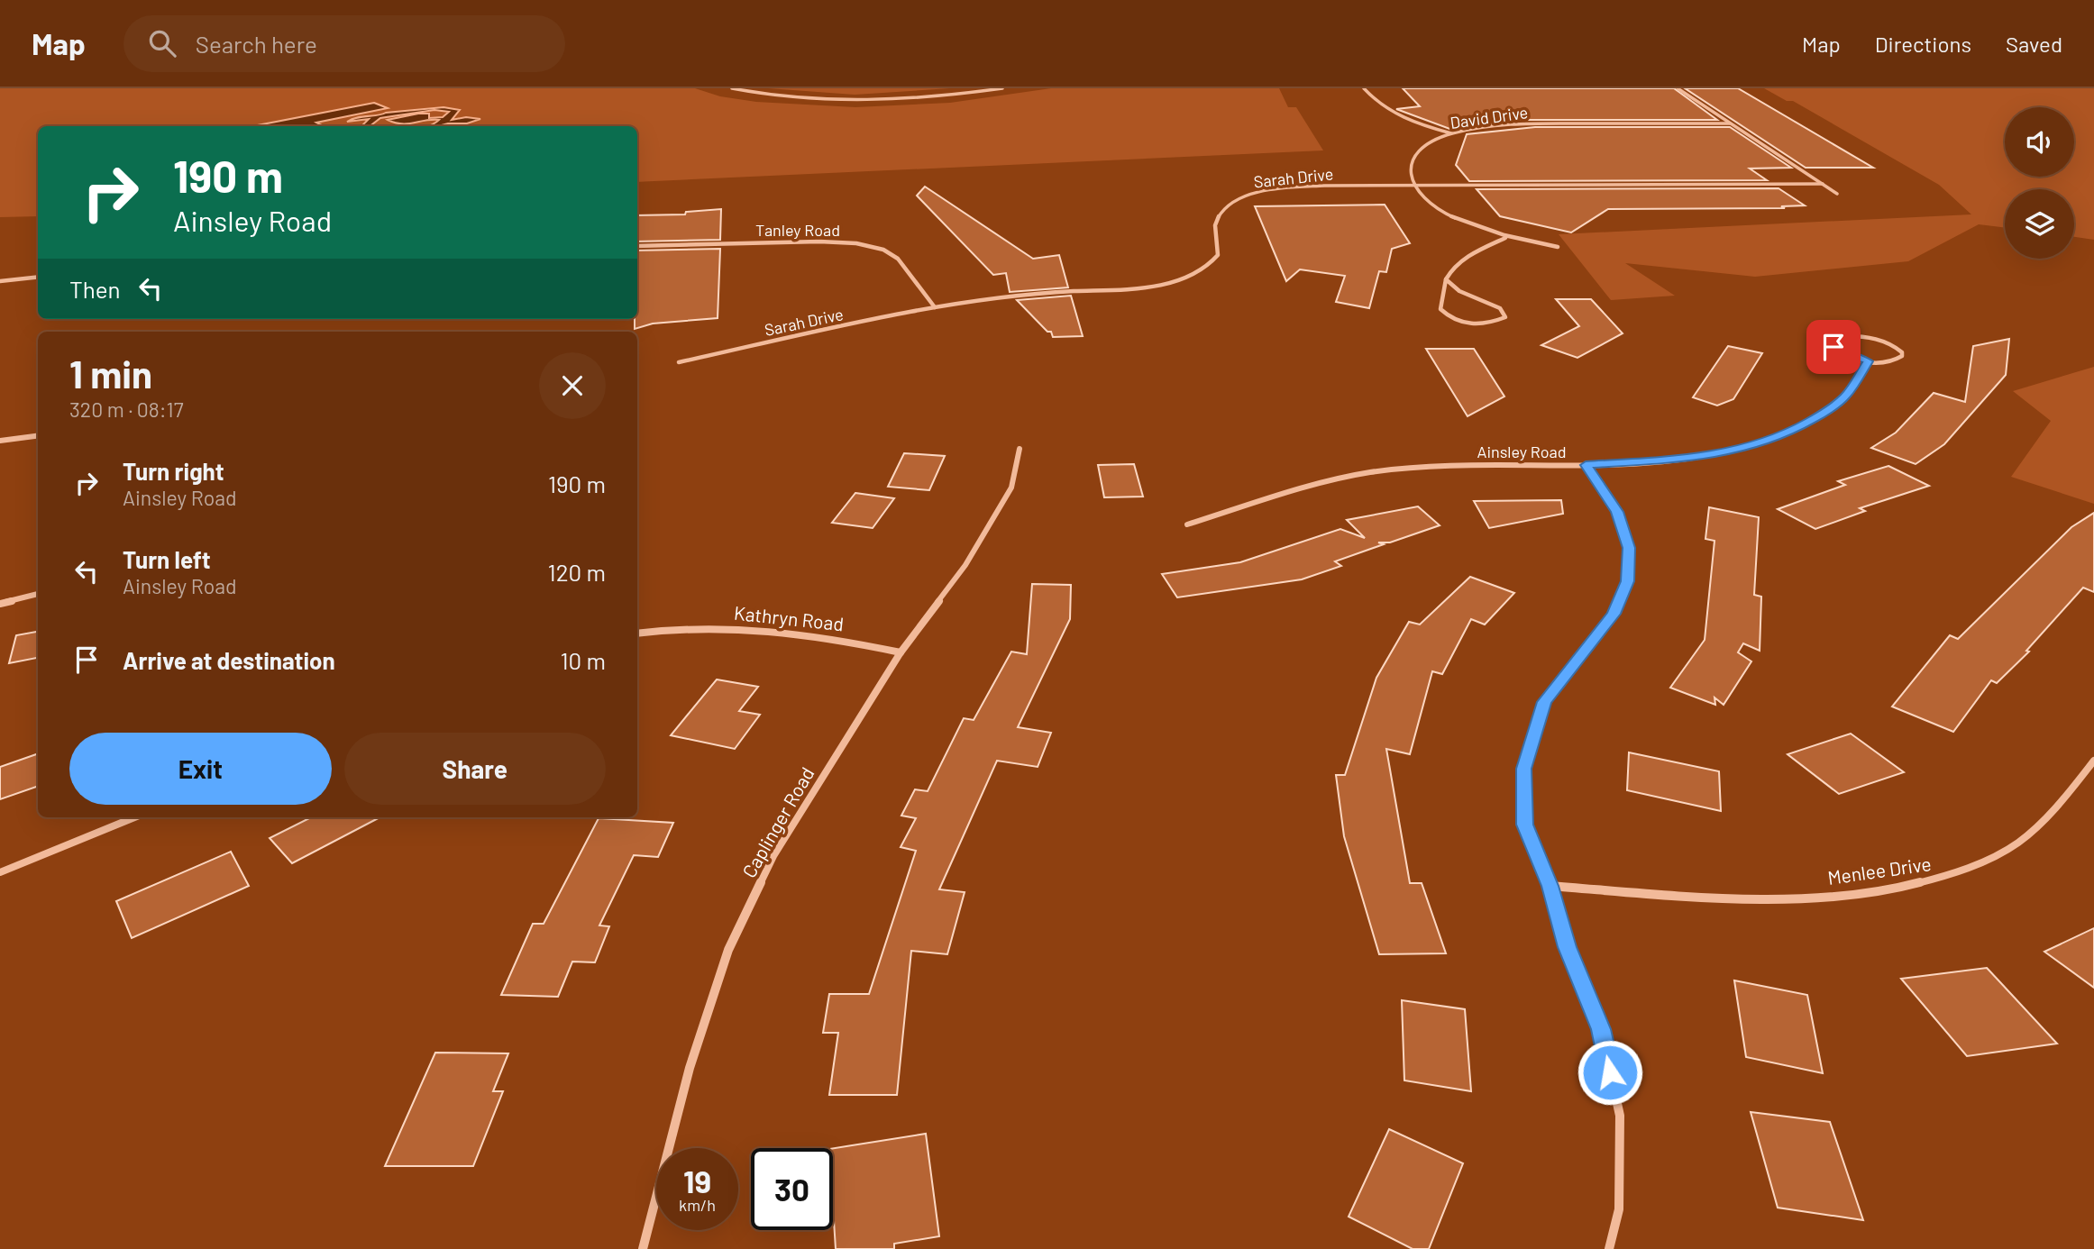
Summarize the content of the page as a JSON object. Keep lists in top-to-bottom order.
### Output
{
  "streets": {
    "street": [
      "David Drive",
      "Sarah Drive",
      "Tanley Road",
      "Ainsley Road",
      "Kathryn Road",
      "Caplinger Road",
      "Menlee Drive"
    ]
  },
  "crossings": [
    ["David Drive", "Sarah Drive"],
    ["Sarah Drive", "Tanley Road"],
    ["Kathryn Road", "Caplinger Road"]
  ],
  "page": {
    "header": "Map",
    "search": "Search here",
    "nav": ["Map", "Directions", "Saved"],
    "turn": ["190 m", "Ainsley Road"],
    "then": "Then",
    "heading": ["1 min", "320 m · 08:17"],
    "list": [
      {
        "name": "Turn right",
        "note": "Ainsley Road",
        "value": "190 m"
      },
      {
        "name": "Turn left",
        "note": "Ainsley Road",
        "value": "120 m"
      },
      {
        "name": "Arrive at destination",
        "value": "10 m"
      }
    ],
    "buttons": ["Exit", "Share"],
    "speed": "19 km/h",
    "limit": "30"
  }
}
